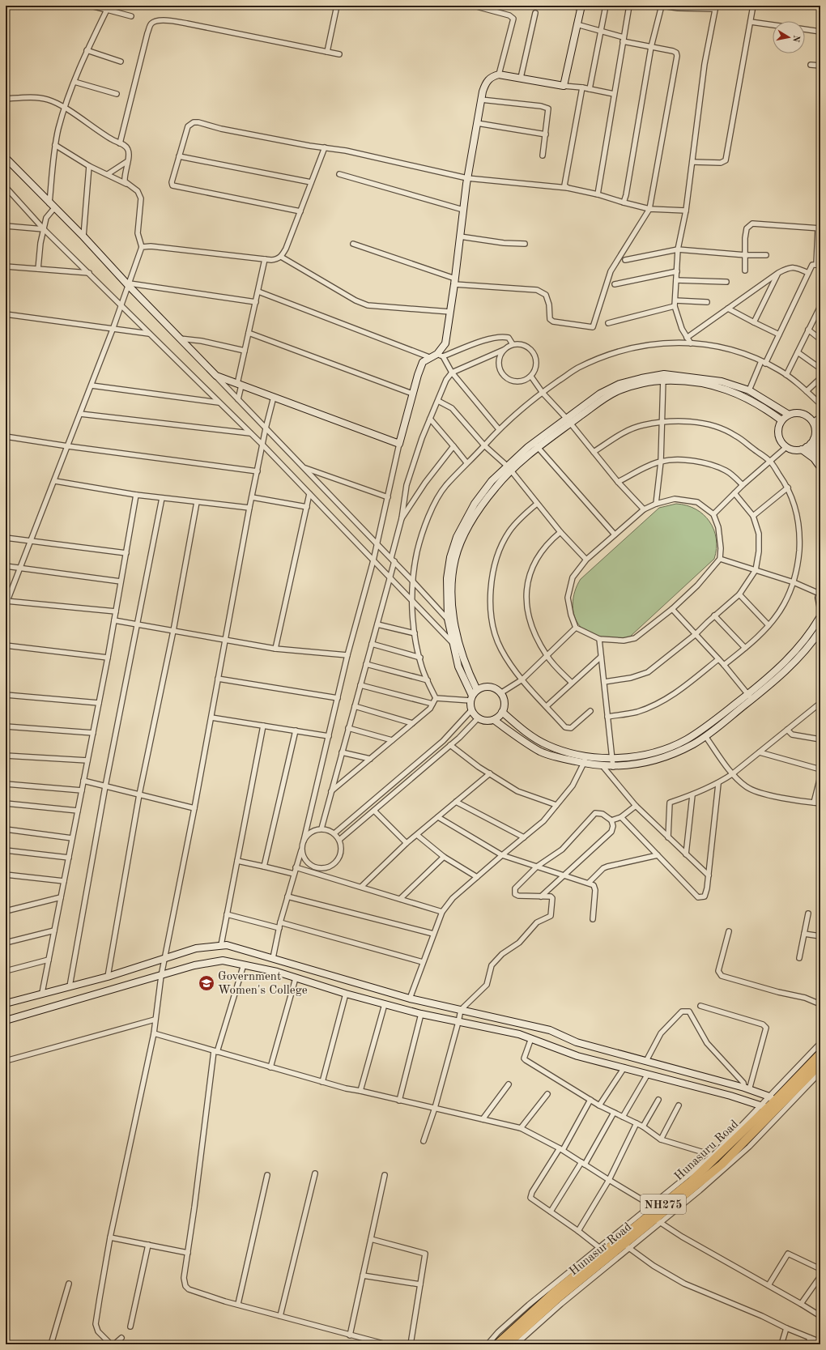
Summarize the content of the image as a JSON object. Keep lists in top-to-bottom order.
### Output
{
  "streets": {
    "highway": ["Hunasuru Road", "NH275", "Hunasur Road"]
  },
  "crossings": [
    ["Hunasuru Road", "Hunasur Road"],
    ["NH275", "Hunasur Road"]
  ],
  "places": {
    "school or university": ["Government Women's College"]
  },
  "north": "right"
}
